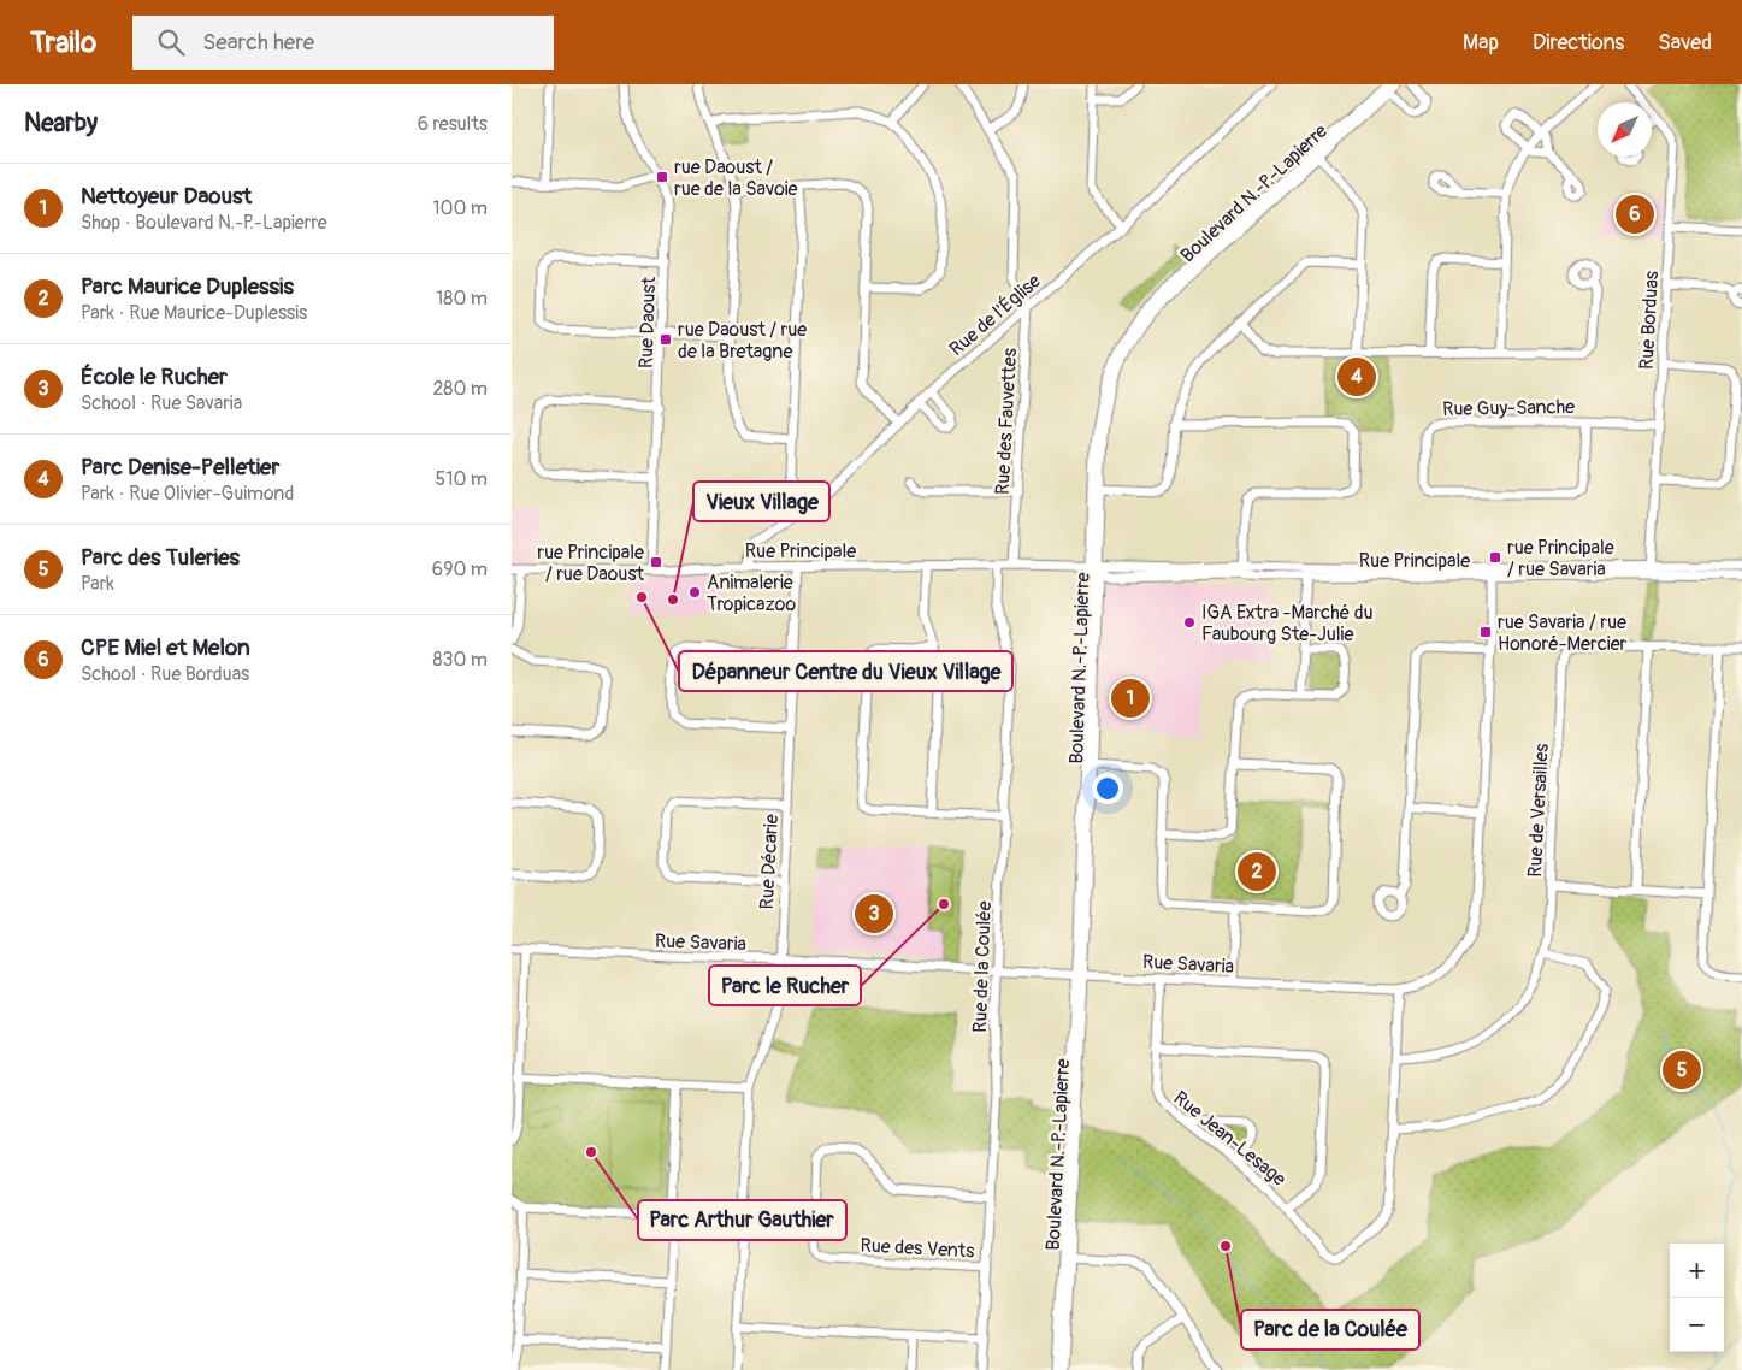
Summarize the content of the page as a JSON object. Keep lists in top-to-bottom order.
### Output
{
  "streets": {
    "street": [
      "Boulevard N.-P.-Lapierre",
      "Rue de l'Église",
      "Rue Borduas",
      "Rue Daoust",
      "Rue Guy-Sanche",
      "Rue des Fauvettes",
      "Rue Principale",
      "Rue de Versailles",
      "Rue Décarie",
      "Rue Savaria",
      "Rue de la Coulée",
      "Rue Jean-Lesage",
      "Rue des Vents"
    ]
  },
  "crossings": [
    ["Boulevard N.-P.-Lapierre", "Rue Principale"],
    ["Boulevard N.-P.-Lapierre", "Rue Savaria"],
    ["Rue de l'Église", "Rue des Fauvettes"],
    ["Rue de l'Église", "Rue Principale"],
    ["Rue Borduas", "Rue Guy-Sanche"],
    ["Rue Borduas", "Rue Principale"],
    ["Rue Daoust", "Rue Principale"],
    ["Rue des Fauvettes", "Rue Principale"],
    ["Rue Principale", "Rue Décarie"],
    ["Rue Principale", "Rue Savaria"],
    ["Rue Principale", "Rue de la Coulée"],
    ["Rue de Versailles", "Rue Jean-Lesage"],
    ["Rue Décarie", "Rue Savaria"],
    ["Rue Savaria", "Rue de la Coulée"],
    ["Rue Savaria", "Rue Jean-Lesage"],
    ["Rue de la Coulée", "Rue des Vents"]
  ],
  "places": {
    "transit": [
      "rue Daoust / rue de la Savoie",
      "rue Daoust / rue de la Bretagne",
      "rue Principale / rue Savaria",
      "rue Principale / rue Daoust",
      "rue Savaria / rue Honoré-Mercier"
    ],
    "other": [
      "Animalerie Tropicazoo",
      "Dépanneur Centre du Vieux Village",
      "Vieux Village",
      "IGA Extra -Marché du Faubourg Ste-Julie",
      "Parc le Rucher",
      "Parc Arthur Gauthier",
      "Parc de la Coulée"
    ]
  },
  "north": "bottom left",
  "page": {
    "header": "Trailo",
    "search": "Search here",
    "nav": ["Map", "Directions", "Saved"],
    "heading": ["Nearby", "6 results"],
    "list": [
      {
        "mark": "1",
        "name": "Nettoyeur Daoust",
        "note": "Shop · Boulevard N.-P.-Lapierre",
        "value": "100 m"
      },
      {
        "mark": "2",
        "name": "Parc Maurice Duplessis",
        "note": "Park · Rue Maurice-Duplessis",
        "value": "180 m"
      },
      {
        "mark": "3",
        "name": "École le Rucher",
        "note": "School · Rue Savaria",
        "value": "280 m"
      },
      {
        "mark": "4",
        "name": "Parc Denise-Pelletier",
        "note": "Park · Rue Olivier-Guimond",
        "value": "510 m"
      },
      {
        "mark": "5",
        "name": "Parc des Tuleries",
        "note": "Park",
        "value": "690 m"
      },
      {
        "mark": "6",
        "name": "CPE Miel et Melon",
        "note": "School · Rue Borduas",
        "value": "830 m"
      }
    ],
    "pins": [
      "6",
      "4",
      "1",
      "2",
      "3",
      "5"
    ],
    "map_buttons": ["+", "−"]
  }
}
